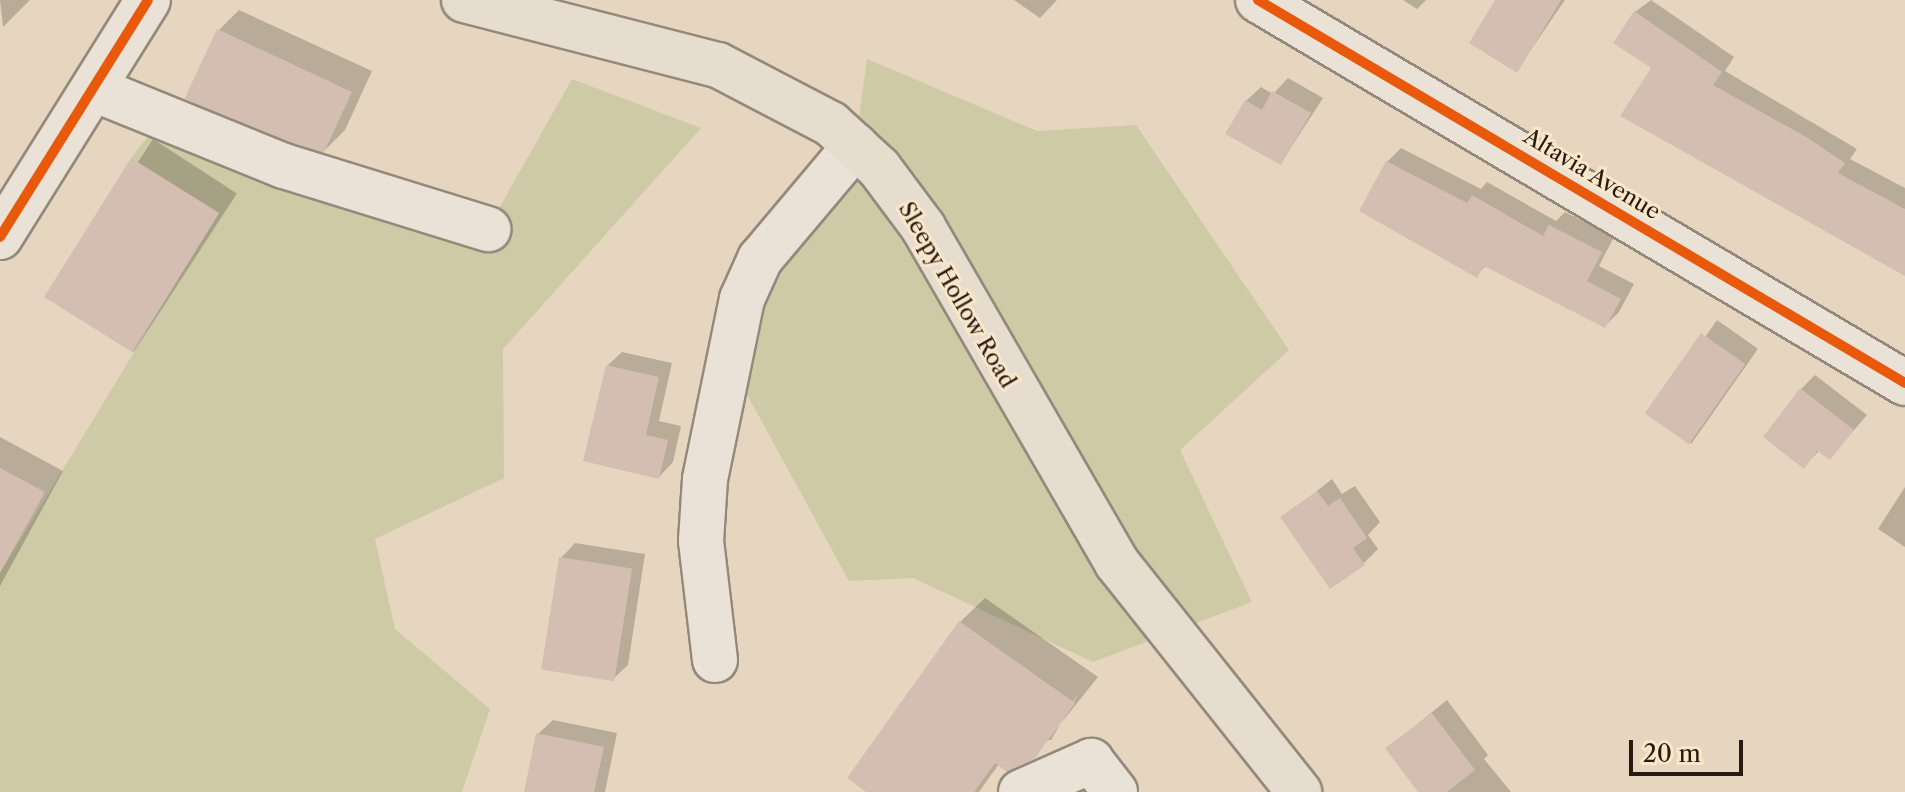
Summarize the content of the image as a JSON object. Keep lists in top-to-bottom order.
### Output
{
  "streets": {
    "main road": ["Sleepy Hollow Road"],
    "street": ["Altavia Avenue"]
  },
  "scale_bar": "20 m"
}
